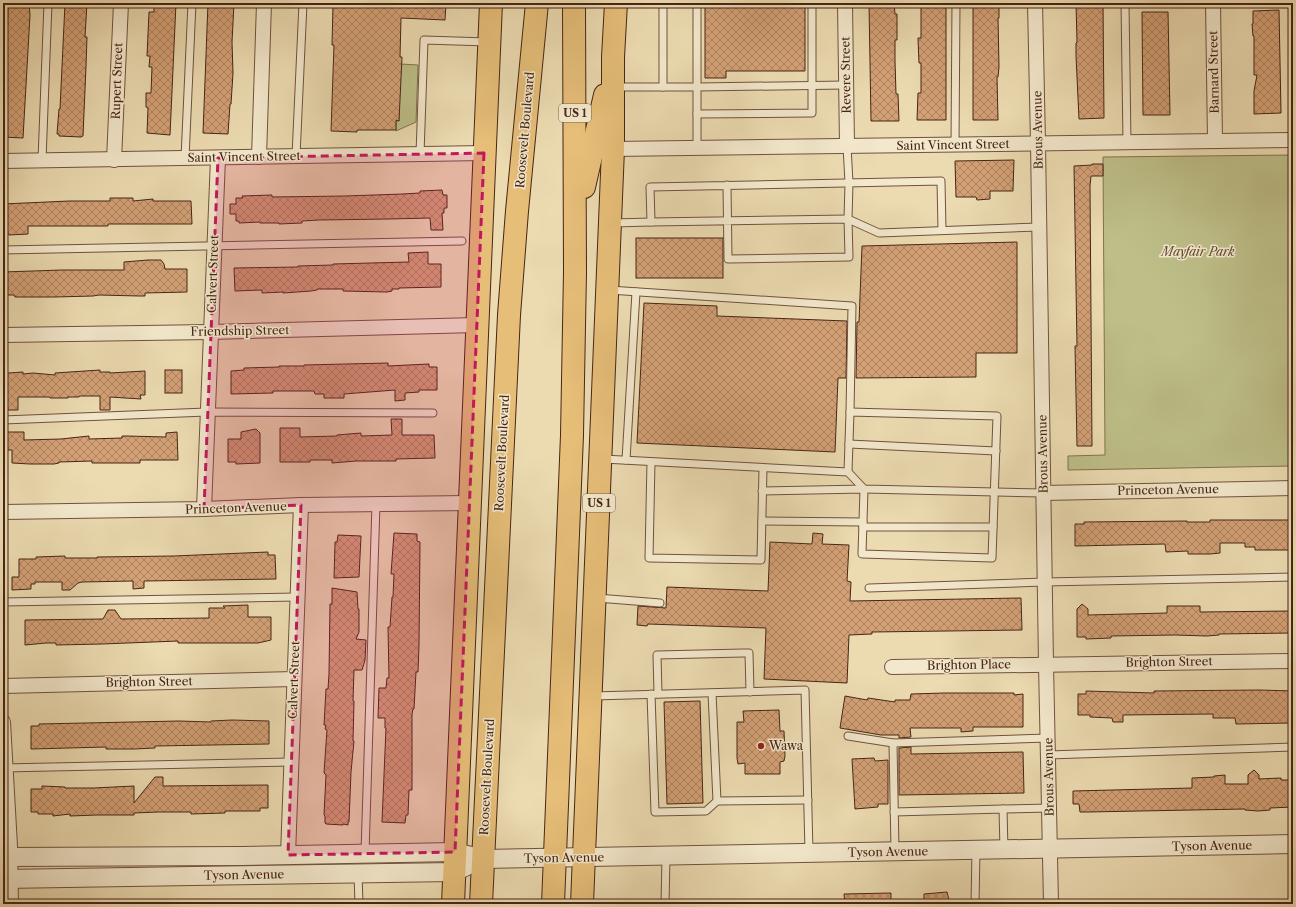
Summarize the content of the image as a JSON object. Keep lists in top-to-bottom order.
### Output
{
  "streets": {
    "highway": ["US 1", "Roosevelt Boulevard"],
    "street": [
      "Barnard Street",
      "Revere Street",
      "Rupert Street",
      "Brous Avenue",
      "Saint Vincent Street",
      "Calvert Street",
      "Friendship Street",
      "Princeton Avenue",
      "Brighton Street",
      "Brighton Place",
      "Tyson Avenue"
    ]
  },
  "crossings": [
    ["Barnard Street", "Saint Vincent Street"],
    ["Revere Street", "Saint Vincent Street"],
    ["Rupert Street", "Saint Vincent Street"],
    ["US 1", "Saint Vincent Street"],
    ["US 1", "Tyson Avenue"],
    ["Roosevelt Boulevard", "Tyson Avenue"],
    ["Brous Avenue", "Saint Vincent Street"],
    ["Brous Avenue", "Princeton Avenue"],
    ["Brous Avenue", "Brighton Street"],
    ["Brous Avenue", "Brighton Place"],
    ["Brous Avenue", "Tyson Avenue"],
    ["Saint Vincent Street", "Calvert Street"],
    ["Calvert Street", "Friendship Street"],
    ["Calvert Street", "Princeton Avenue"],
    ["Calvert Street", "Brighton Street"],
    ["Calvert Street", "Tyson Avenue"],
    ["Brighton Street", "Brighton Place"]
  ],
  "parks": ["Mayfair Park"],
  "places": ["Wawa"]
}
